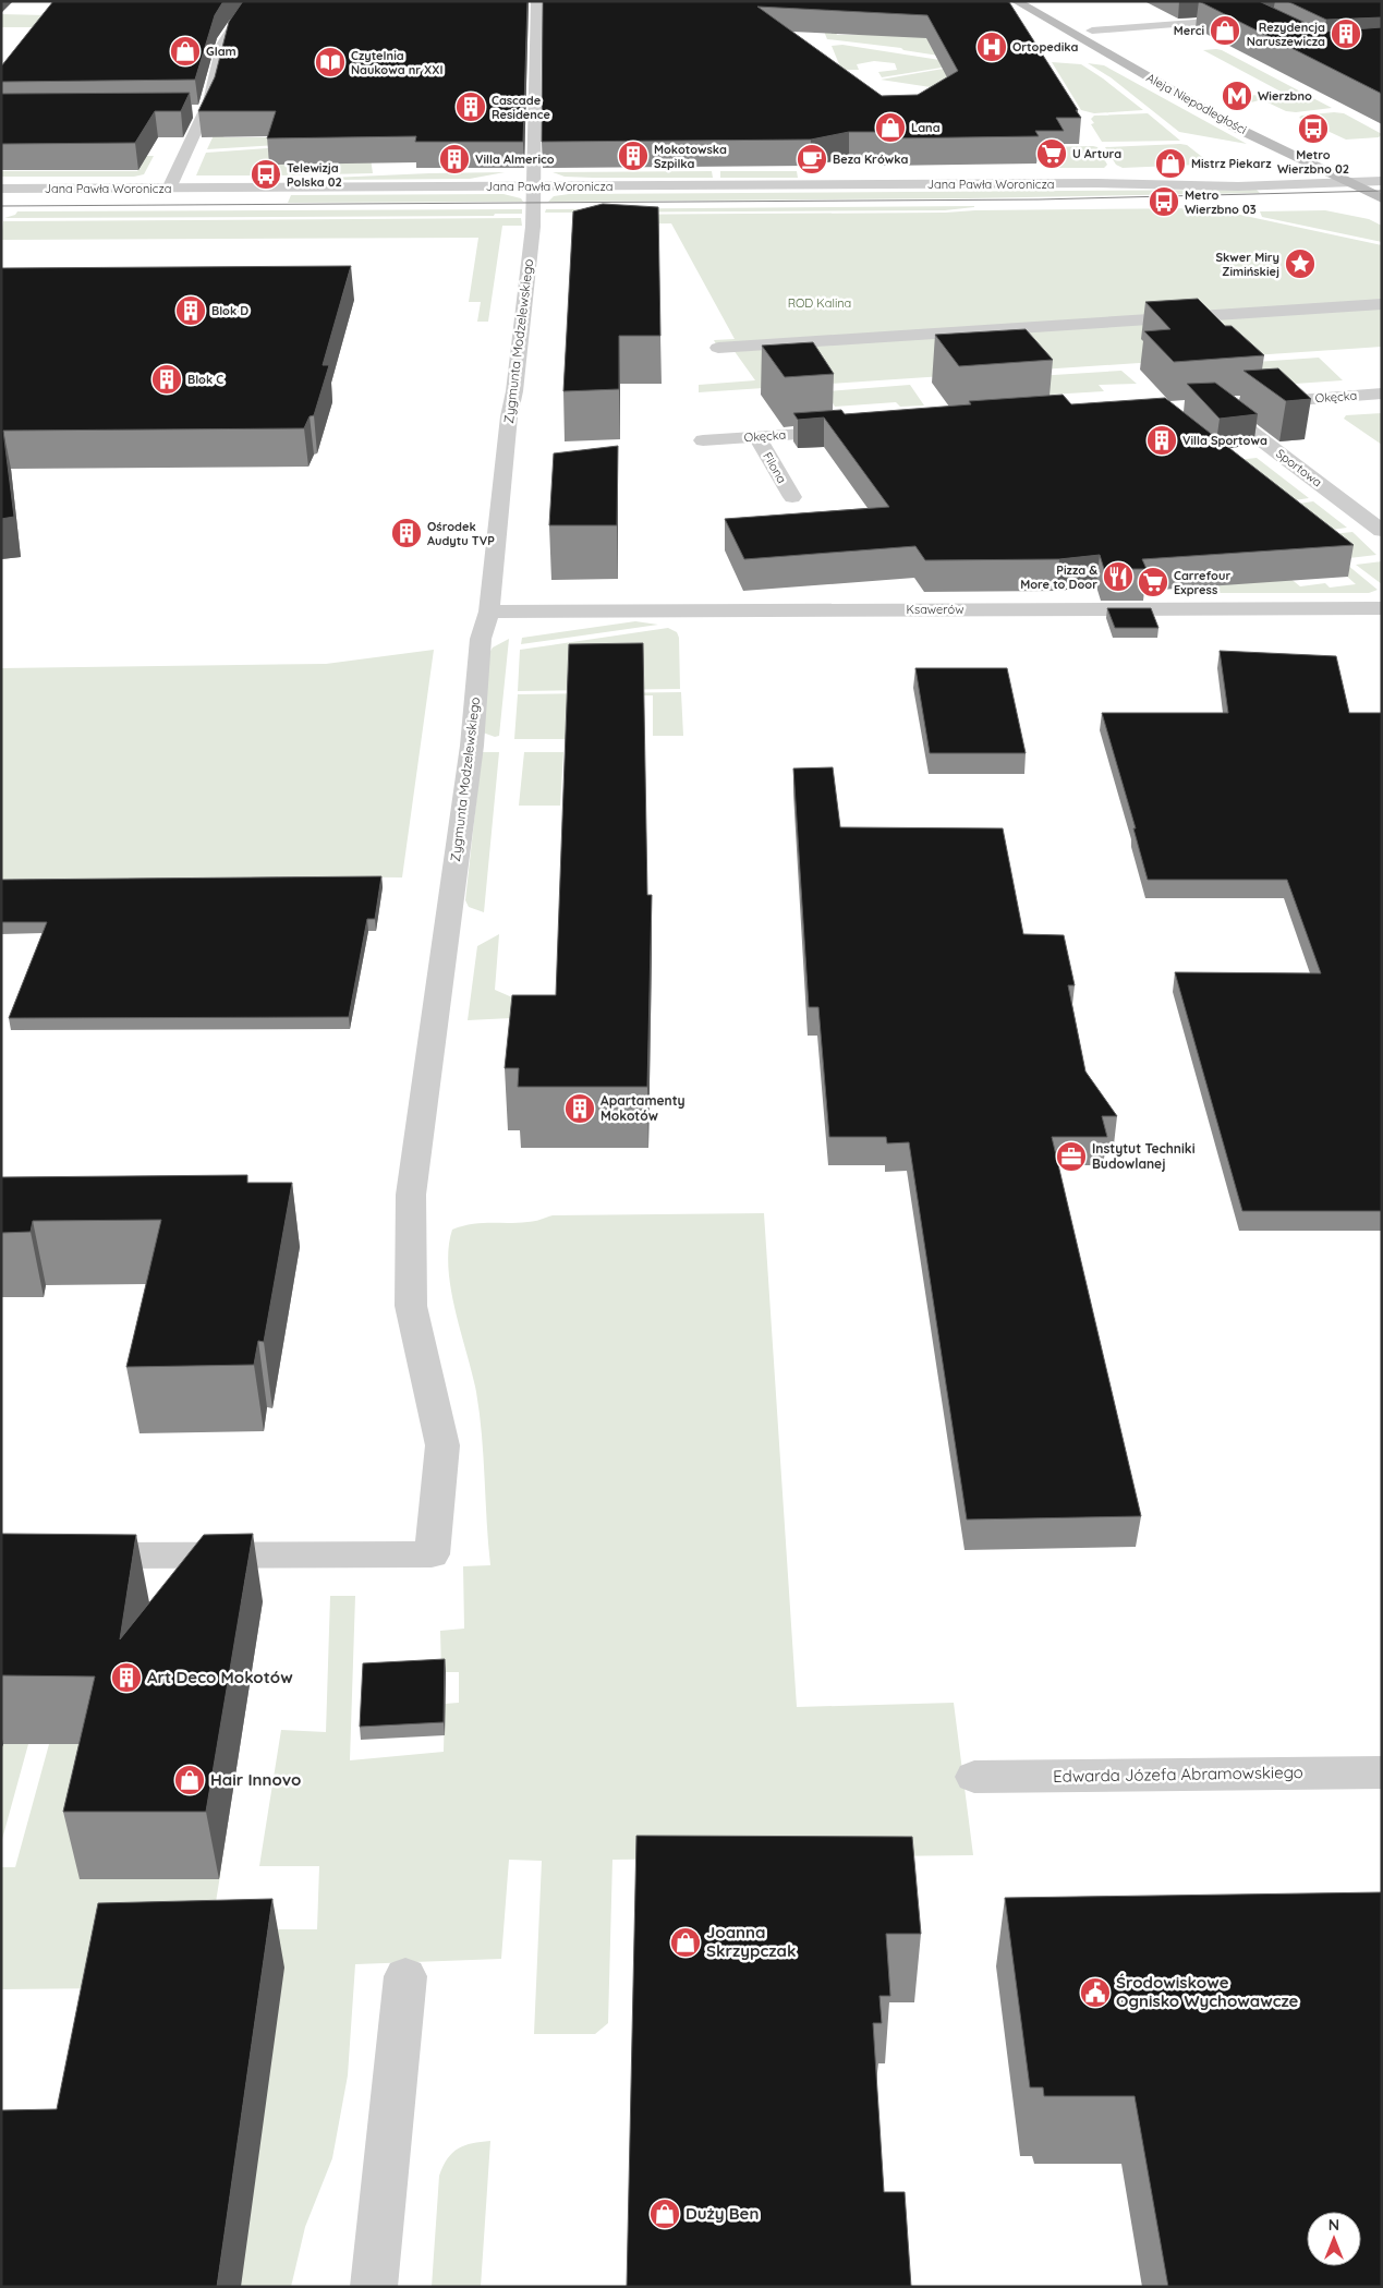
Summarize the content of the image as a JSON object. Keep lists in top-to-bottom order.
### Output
{
  "streets": {
    "main road": ["Aleja Niepodległości"],
    "street": [
      "Jana Pawła Woronicza",
      "Zygmunta Modzelewskiego",
      "Okęcka",
      "Filona",
      "Sportowa",
      "Ksawerów",
      "Edwarda Józefa Abramowskiego"
    ]
  },
  "crossings": [
    ["Aleja Niepodległości", "Jana Pawła Woronicza"],
    ["Jana Pawła Woronicza", "Zygmunta Modzelewskiego"],
    ["Zygmunta Modzelewskiego", "Ksawerów"],
    ["Okęcka", "Filona"],
    ["Okęcka", "Sportowa"]
  ],
  "parks": ["ROD Kalina"],
  "places": {
    "shop": [
      "Merci",
      "Glam",
      "Lana",
      "Mistrz Piekarz",
      "Hair Innovo",
      "Joanna Skrzypczak",
      "Duży Ben"
    ],
    "building": [
      "Rezydencja Naruszewicza",
      "Cascade Residence",
      "Mokotowska Szpilka",
      "Villa Almerico",
      "Blok D",
      "Blok C",
      "Villa Sportowa",
      "Ośrodek Audytu TVP",
      "Apartamenty Mokotów",
      "Art Deco Mokotów"
    ],
    "hospital": ["Ortopedika"],
    "library": ["Czytelnia Naukowa nr XXI"],
    "metro station": ["Wierzbno"],
    "bus stop": ["Metro Wierzbno 02", "Telewizja Polska 02", "Metro Wierzbno 03"],
    "supermarket": ["U Artura", "Carrefour Express"],
    "cafe": ["Beza Krówka"],
    "place": ["Skwer Miry Zimińskiej"],
    "restaurant": ["Pizza & More to Door"],
    "office": ["Instytut Techniki Budowlanej"],
    "public building": ["Środowiskowe Ognisko Wychowawcze"]
  },
  "north": "top"
}
